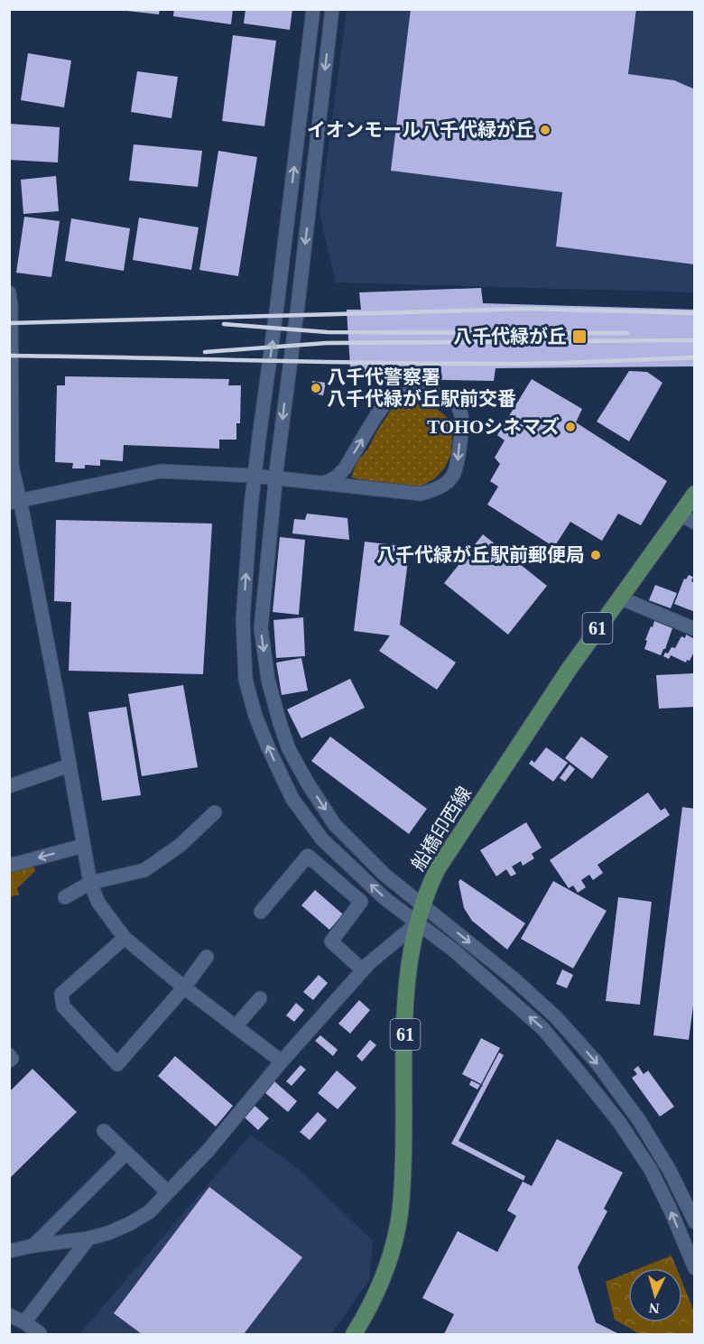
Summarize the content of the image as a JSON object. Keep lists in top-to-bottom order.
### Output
{
  "streets": {
    "main road": ["61", "船橋印西線"]
  },
  "places": {
    "other": [
      "イオンモール八千代緑が丘",
      "八千代警察署 八千代緑が丘駅前交番",
      "TOHOシネマズ",
      "八千代緑が丘駅前郵便局"
    ],
    "transit": ["八千代緑が丘"]
  },
  "north": "bottom"
}
